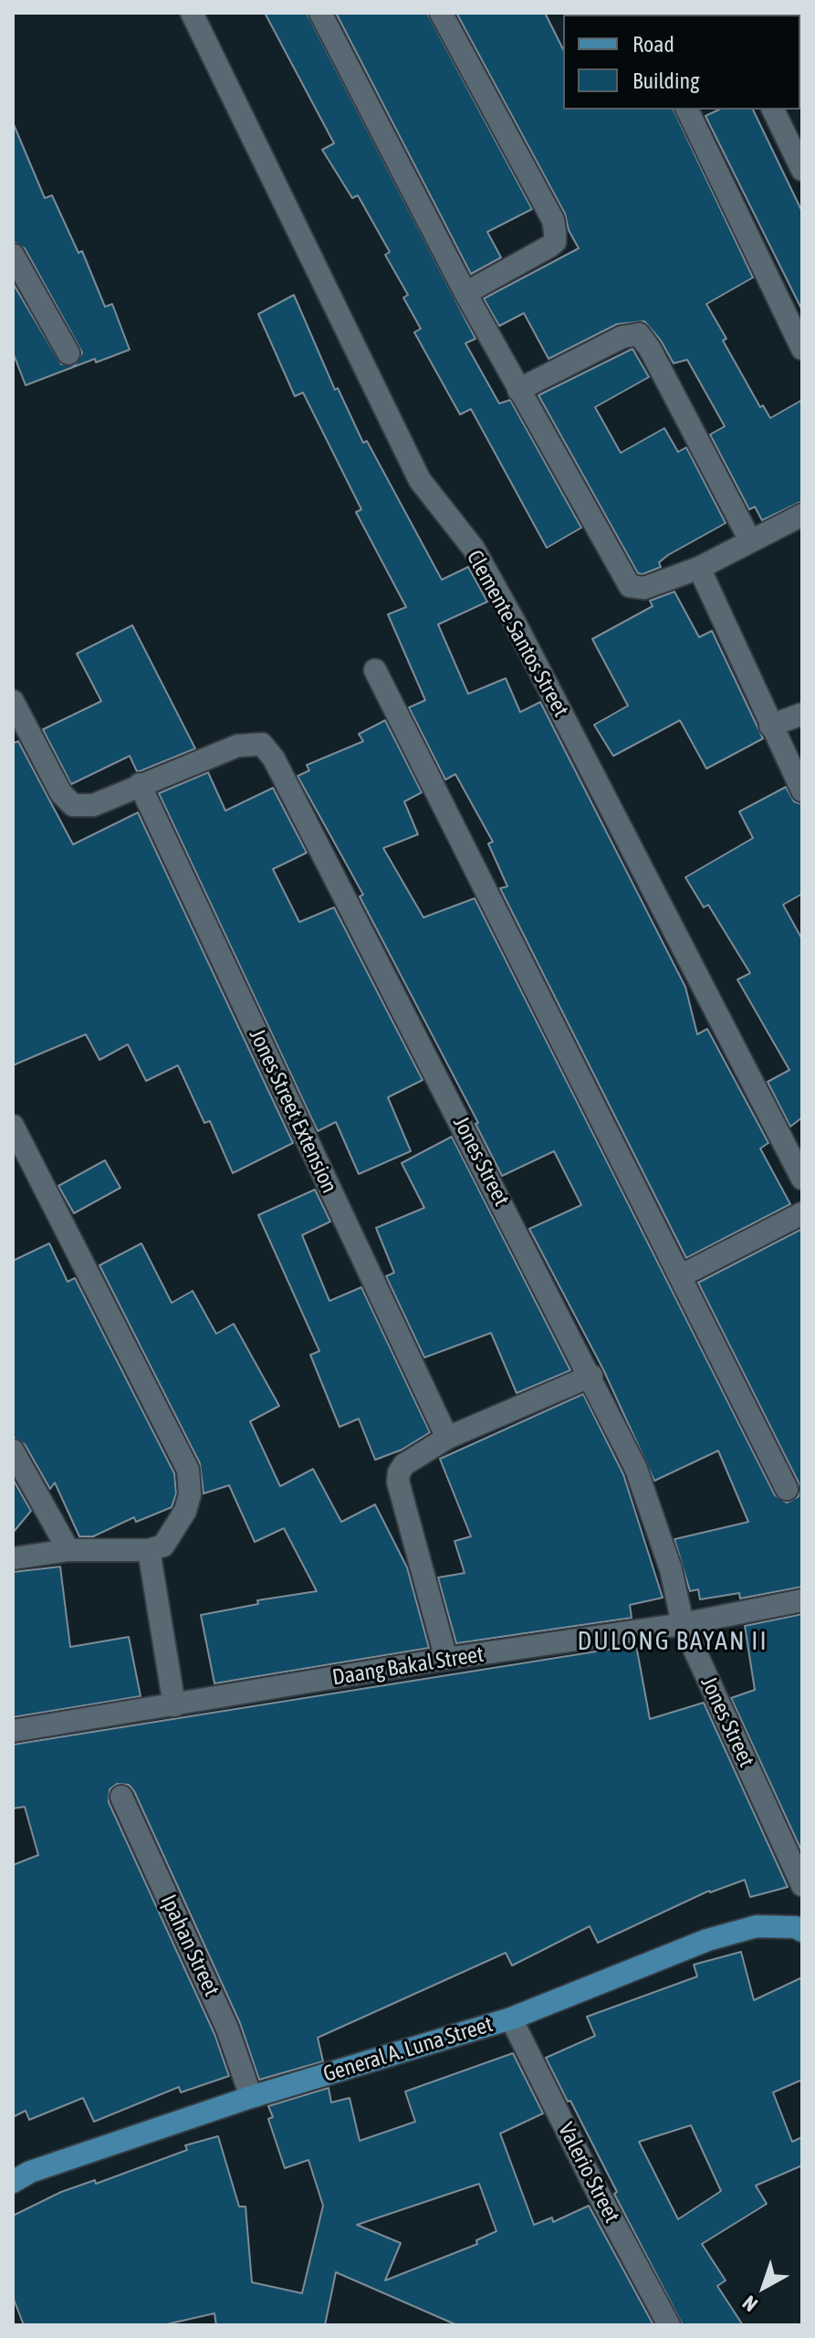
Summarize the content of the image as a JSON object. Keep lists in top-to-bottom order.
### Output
{
  "streets": {
    "main road": ["General A. Luna Street"],
    "street": [
      "Clemente Santos Street",
      "Jones Street Extension",
      "Jones Street",
      "Daang Bakal Street",
      "Ipahan Street",
      "Valerio Street"
    ]
  },
  "crossings": [
    ["Jones Street Extension", "Jones Street"],
    ["Jones Street", "Daang Bakal Street"],
    ["Ipahan Street", "General A. Luna Street"],
    ["General A. Luna Street", "Valerio Street"]
  ],
  "districts": ["DULONG BAYAN II"],
  "legend": ["Road", "Building"],
  "north": "bottom left"
}
